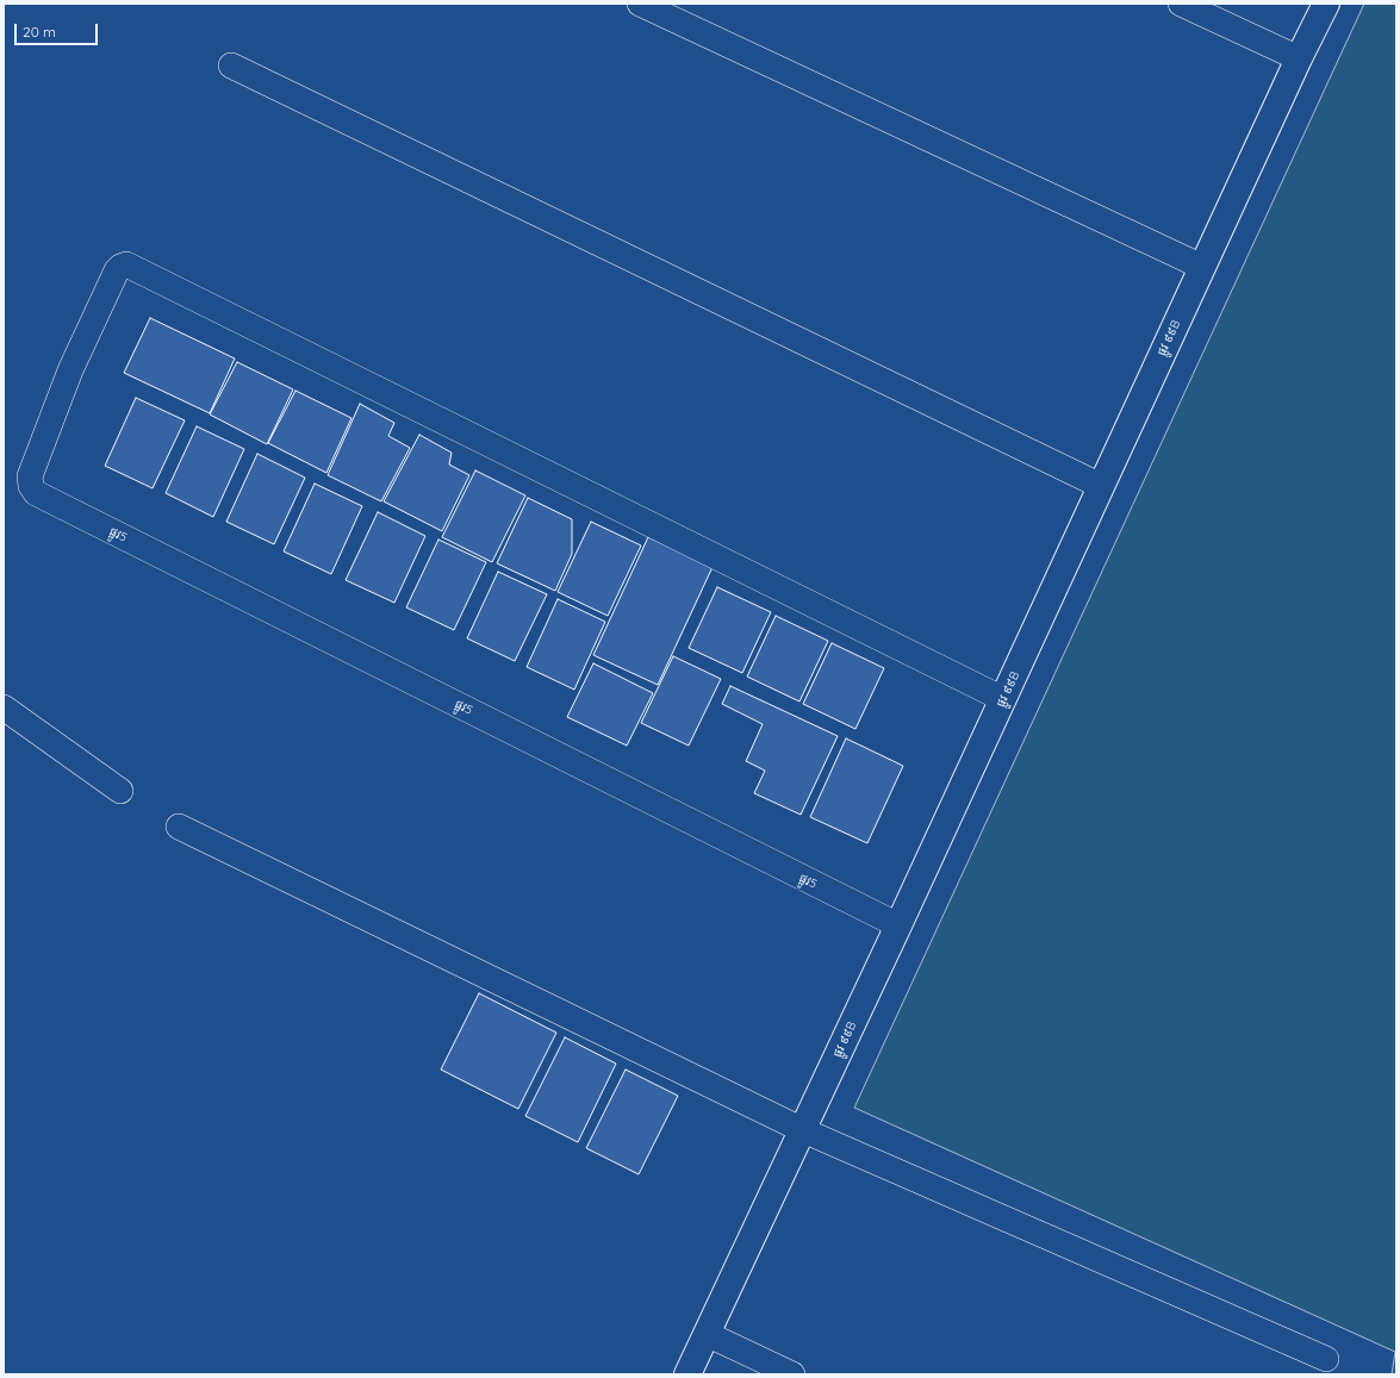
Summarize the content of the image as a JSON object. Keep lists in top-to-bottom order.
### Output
{
  "streets": {
    "street": ["ផ្លូវ ៩៩B", "ផ្លូវ5"]
  },
  "crossings": [
    ["ផ្លូវ ៩៩B", "ផ្លូវ5"]
  ],
  "scale_bar": "20 m"
}
